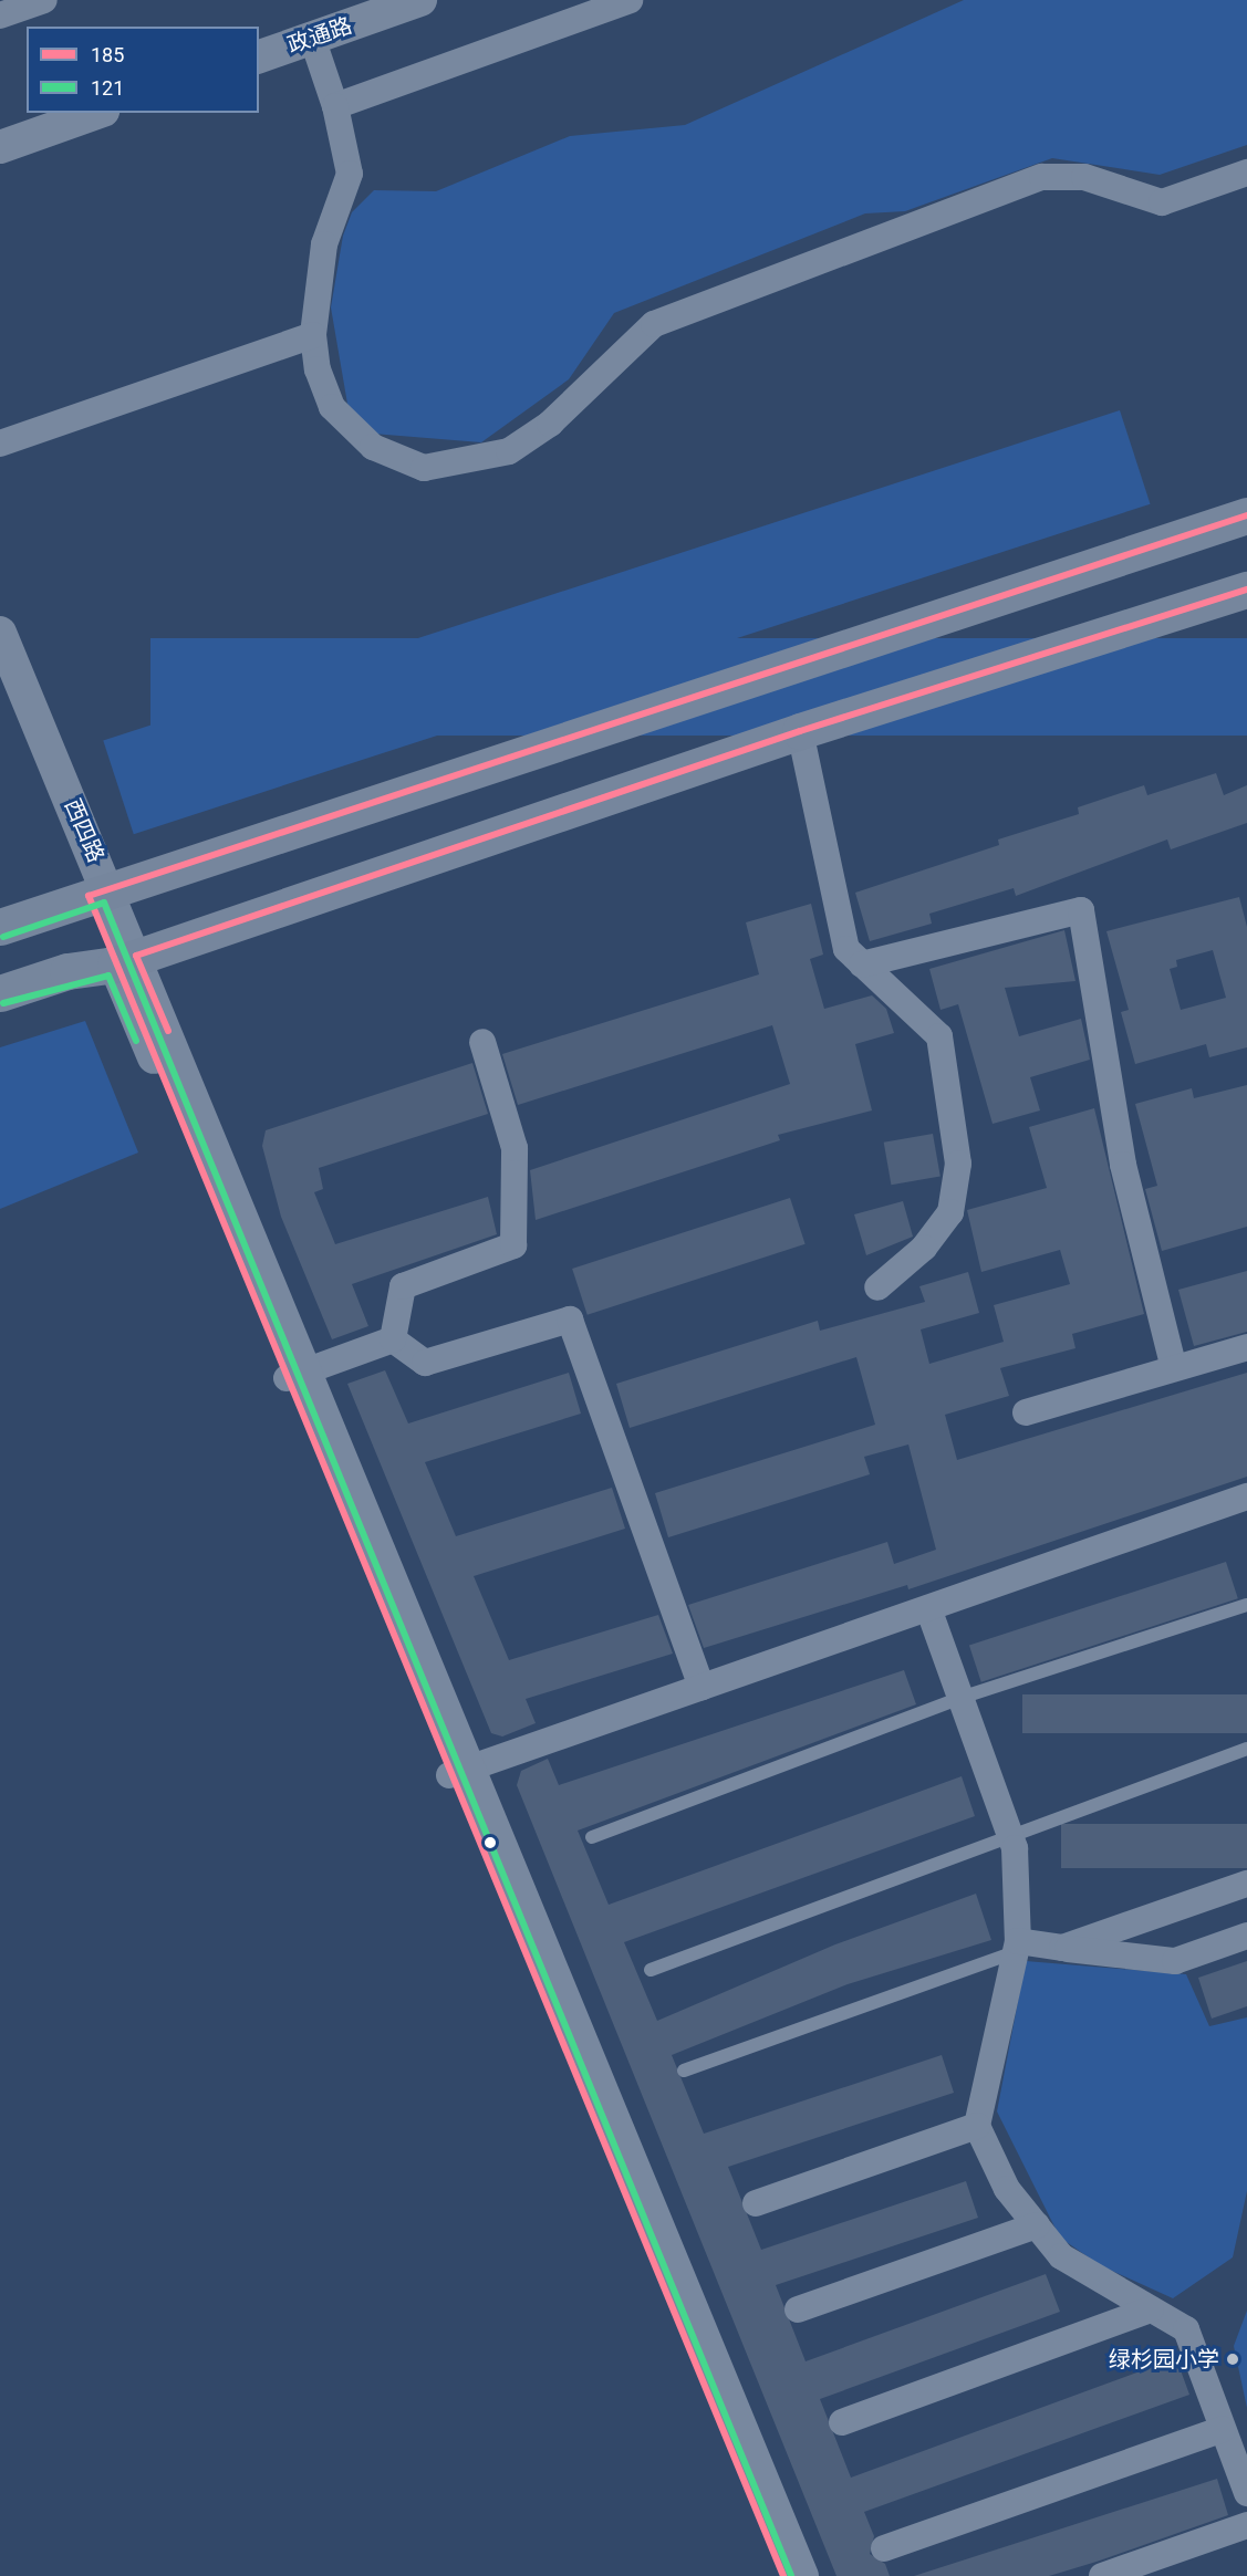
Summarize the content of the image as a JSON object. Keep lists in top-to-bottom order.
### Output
{
  "streets": {
    "street": ["政通路", "西四路"]
  },
  "places": ["绿杉园小学"],
  "lines": ["transit line 185", "transit line 121"],
  "legend": ["185", "121"]
}
